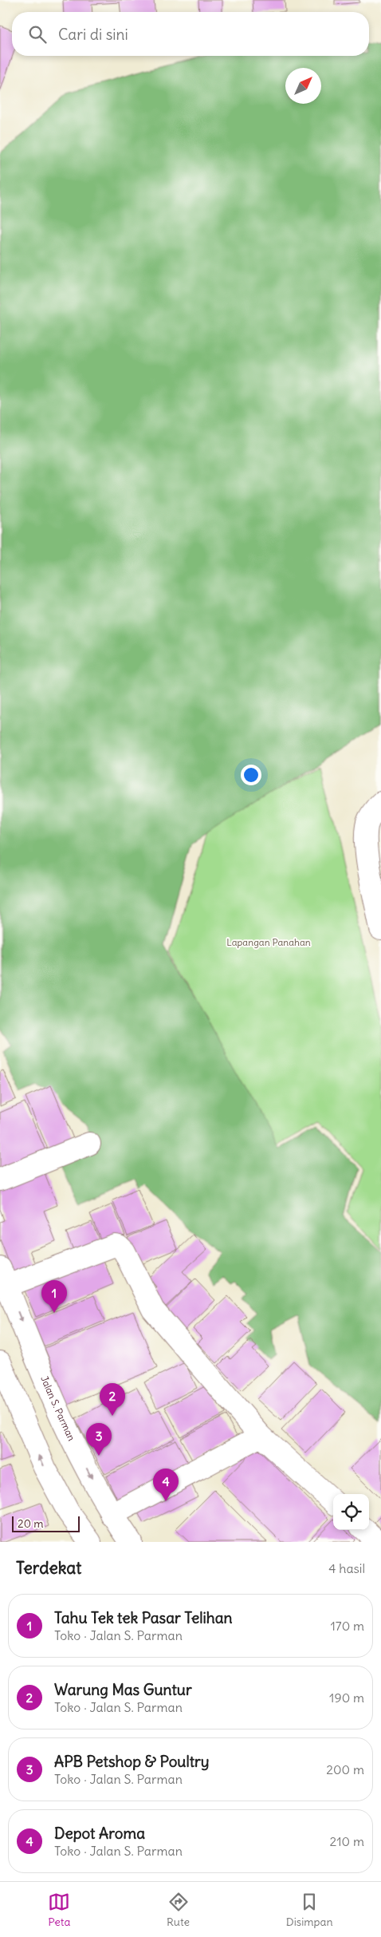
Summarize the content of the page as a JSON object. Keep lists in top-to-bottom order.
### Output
{
  "streets": {
    "street": ["Jalan S. Parman"]
  },
  "parks": ["Lapangan Panahan"],
  "scale_bar": "20 m",
  "north": "top right",
  "page": {
    "search": "Cari di sini",
    "pins": [
      "1",
      "2",
      "3",
      "4"
    ],
    "scale": "20 m",
    "heading": ["Terdekat", "4 hasil"],
    "list": [
      {
        "mark": "1",
        "name": "Tahu Tek tek Pasar Telihan",
        "note": "Toko · Jalan S. Parman",
        "value": "170 m"
      },
      {
        "mark": "2",
        "name": "Warung Mas Guntur",
        "note": "Toko · Jalan S. Parman",
        "value": "190 m"
      },
      {
        "mark": "3",
        "name": "APB Petshop & Poultry",
        "note": "Toko · Jalan S. Parman",
        "value": "200 m"
      },
      {
        "mark": "4",
        "name": "Depot Aroma",
        "note": "Toko · Jalan S. Parman",
        "value": "210 m"
      }
    ],
    "nav": ["Peta", "Rute", "Disimpan"]
  }
}
